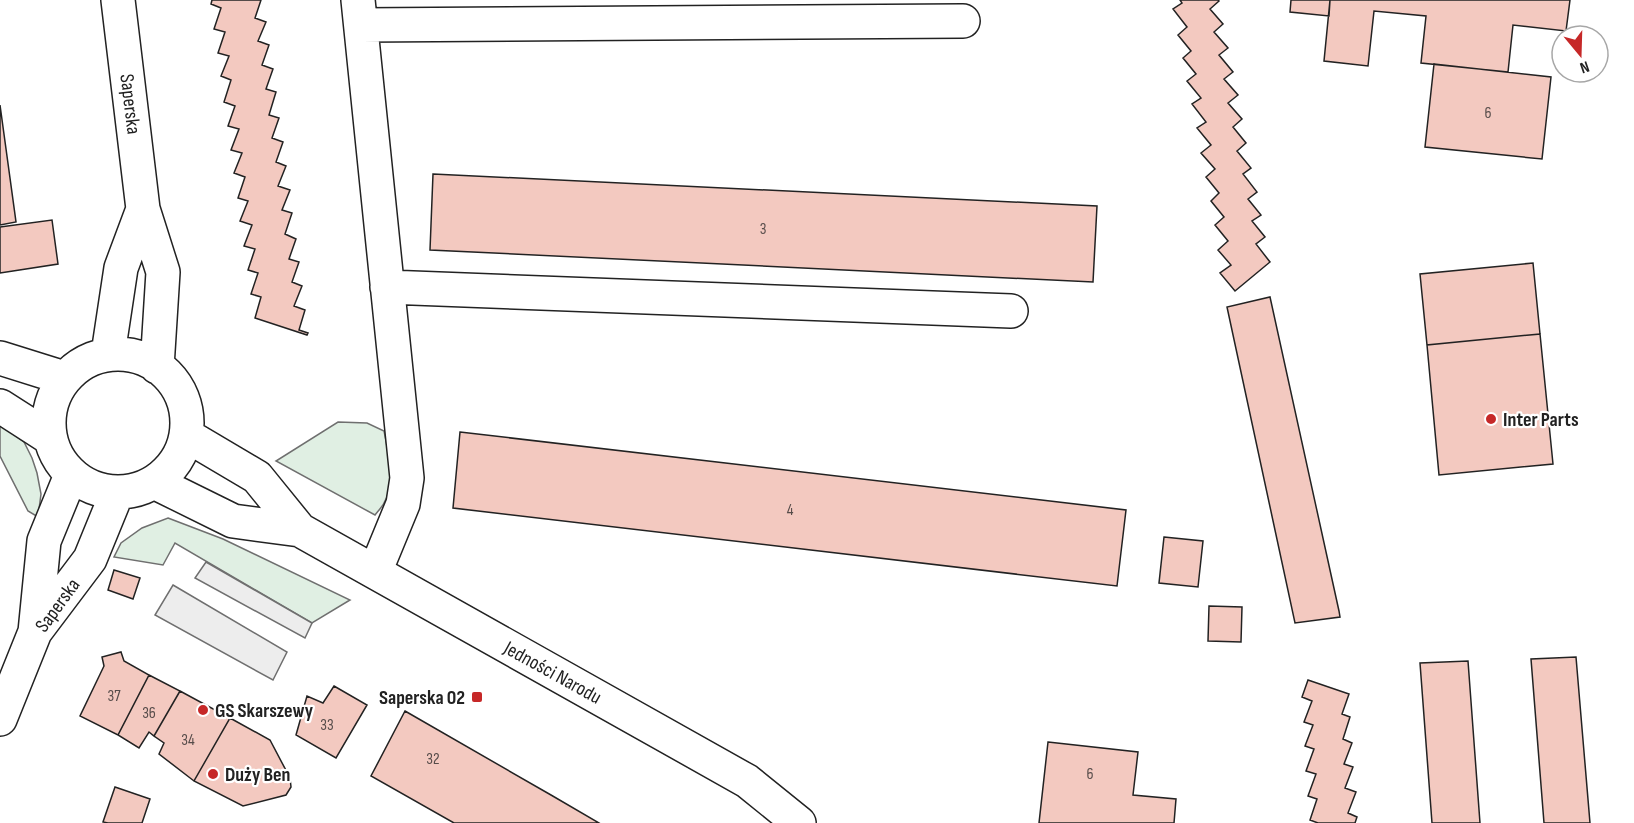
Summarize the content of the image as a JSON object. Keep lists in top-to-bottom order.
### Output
{
  "streets": {
    "street": ["Saperska", "Jedności Narodu"]
  },
  "crossings": [
    ["Saperska", "Jedności Narodu"]
  ],
  "places": {
    "other": ["Inter Parts", "GS Skarszewy", "Duży Ben"],
    "transit": ["Saperska 02"]
  },
  "house_numbers": [
    "6",
    "3",
    "4",
    "37",
    "36",
    "33",
    "34",
    "32",
    "6"
  ],
  "north": "bottom"
}
